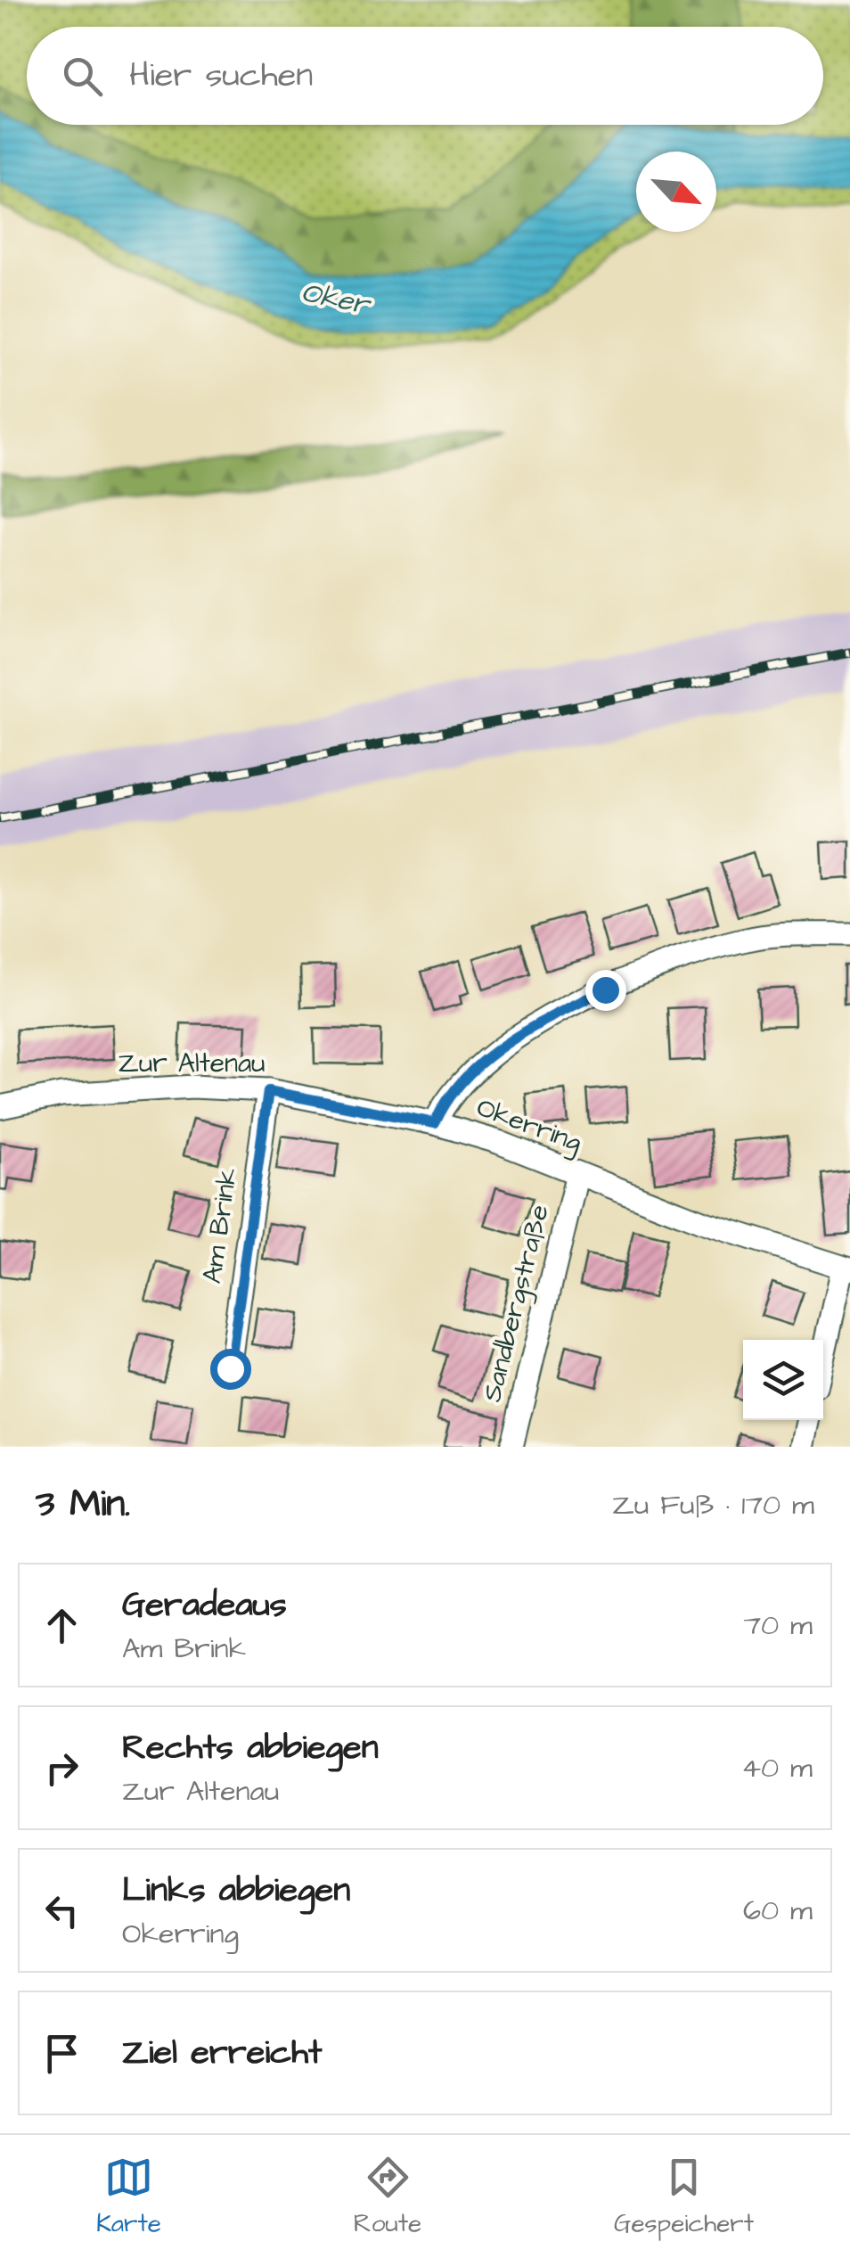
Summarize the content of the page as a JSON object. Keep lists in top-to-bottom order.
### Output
{
  "streets": {
    "street": [
      "Zur Altenau",
      "Okerring",
      "Am Brink",
      "Sandbergstraße"
    ]
  },
  "crossings": [
    ["Zur Altenau", "Okerring"],
    ["Zur Altenau", "Am Brink"],
    ["Okerring", "Sandbergstraße"]
  ],
  "water": ["Oker"],
  "north": "bottom right",
  "page": {
    "search": "Hier suchen",
    "heading": ["3 Min.", "Zu Fuß · 170 m"],
    "list": [
      ["Geradeaus", "Am Brink", "70 m"],
      ["Rechts abbiegen", "Zur Altenau", "40 m"],
      ["Links abbiegen", "Okerring", "60 m"],
      "Ziel erreicht"
    ],
    "nav": ["Karte", "Route", "Gespeichert"]
  }
}
